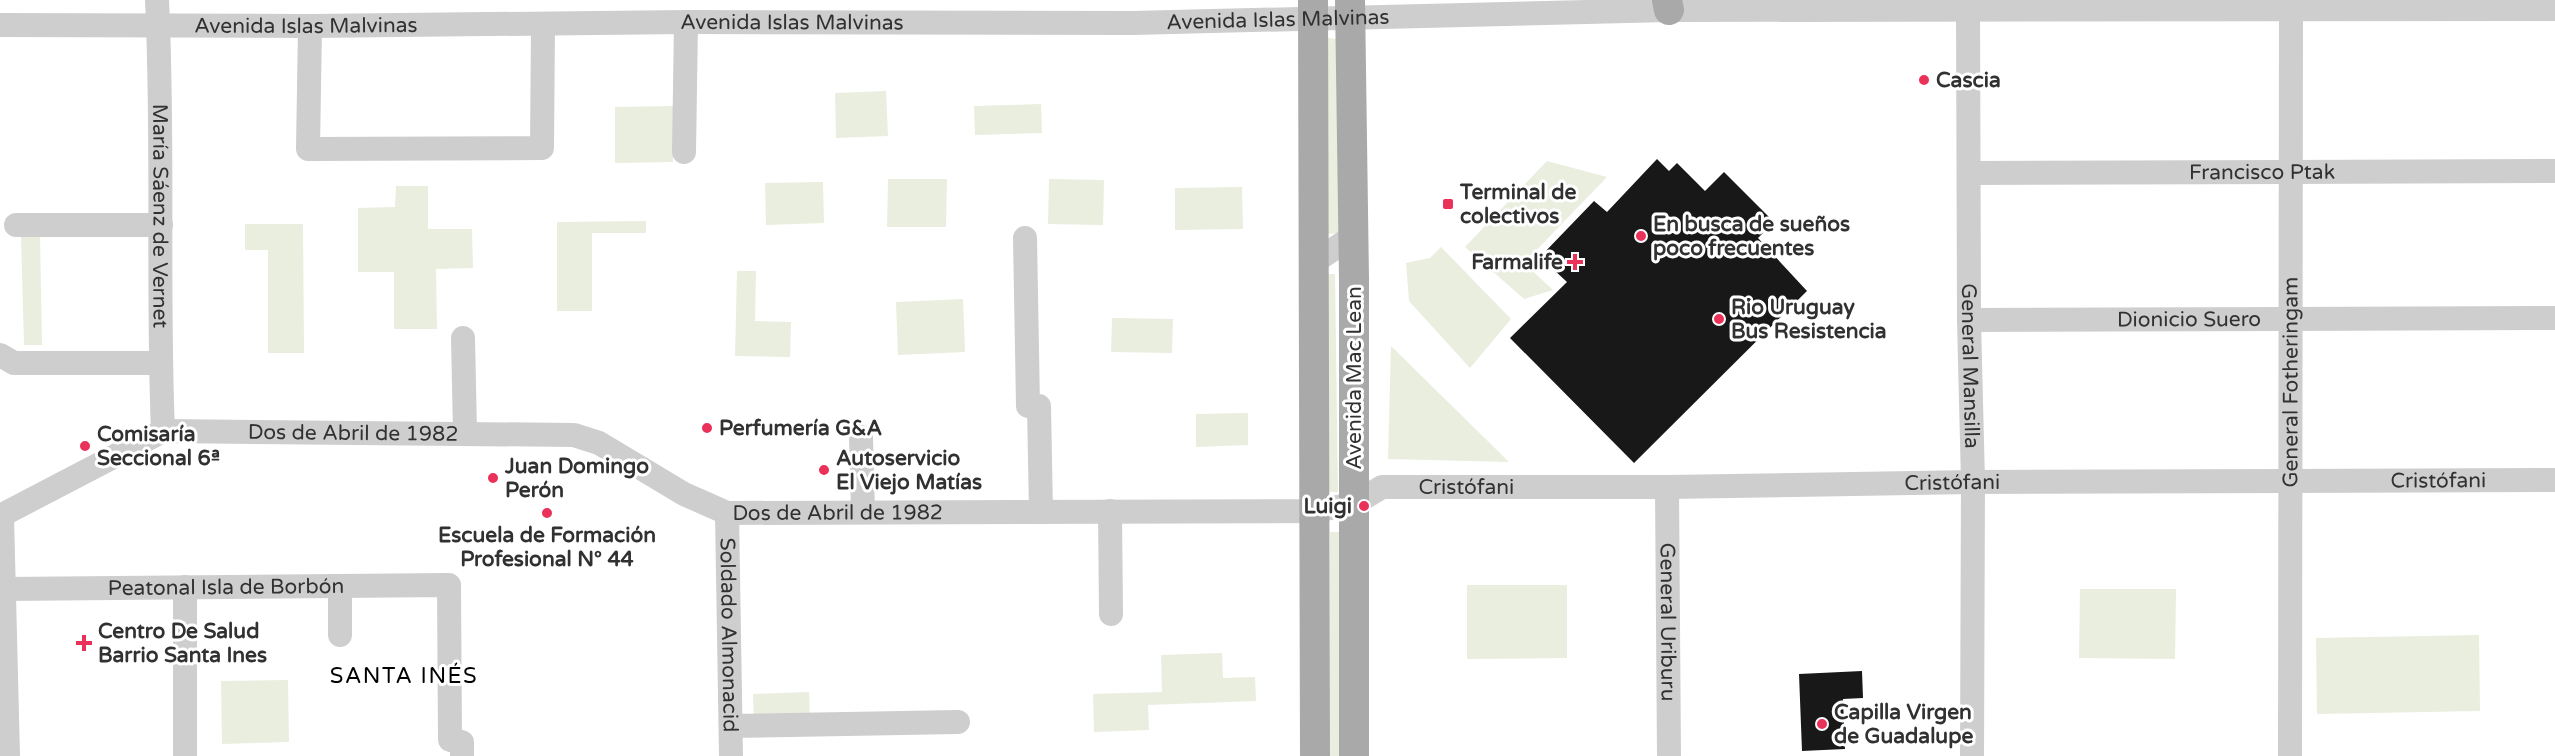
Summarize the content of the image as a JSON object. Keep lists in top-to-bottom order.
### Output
{
  "streets": {
    "main road": ["Avenida Mac Lean"],
    "street": [
      "Avenida Islas Malvinas",
      "Francisco Ptak",
      "María Sáenz de Vernet",
      "Dionicio Suero",
      "General Mansilla",
      "General Fotheringam",
      "Dos de Abril de 1982",
      "Cristófani",
      "Peatonal Isla de Borbón",
      "General Uriburu",
      "Soldado Almonacid"
    ]
  },
  "crossings": [
    ["Avenida Islas Malvinas", "María Sáenz de Vernet"],
    ["Avenida Islas Malvinas", "General Mansilla"],
    ["Avenida Islas Malvinas", "Avenida Mac Lean"],
    ["Avenida Islas Malvinas", "General Fotheringam"],
    ["Francisco Ptak", "General Mansilla"],
    ["Francisco Ptak", "General Fotheringam"],
    ["María Sáenz de Vernet", "Dos de Abril de 1982"],
    ["Dionicio Suero", "General Mansilla"],
    ["Dionicio Suero", "General Fotheringam"],
    ["General Mansilla", "Cristófani"],
    ["Avenida Mac Lean", "Dos de Abril de 1982"],
    ["Avenida Mac Lean", "Cristófani"],
    ["General Fotheringam", "Cristófani"],
    ["Dos de Abril de 1982", "Cristófani"],
    ["Dos de Abril de 1982", "Soldado Almonacid"],
    ["Cristófani", "General Uriburu"]
  ],
  "districts": ["SANTA INÉS"],
  "places": {
    "other": [
      "Cascia",
      "En busca de sueños poco frecuentes",
      "Rio Uruguay Bus Resistencia",
      "Perfumería G&A",
      "Comisaría Seccional 6ª",
      "Autoservicio El Viejo Matías",
      "Juan Domingo Perón",
      "Luigi",
      "Escuela de Formación Profesional N° 44",
      "Capilla Virgen de Guadalupe"
    ],
    "transit": ["Terminal de colectivos"],
    "health": ["Farmalife", "Centro De Salud Barrio Santa Ines"]
  }
}
